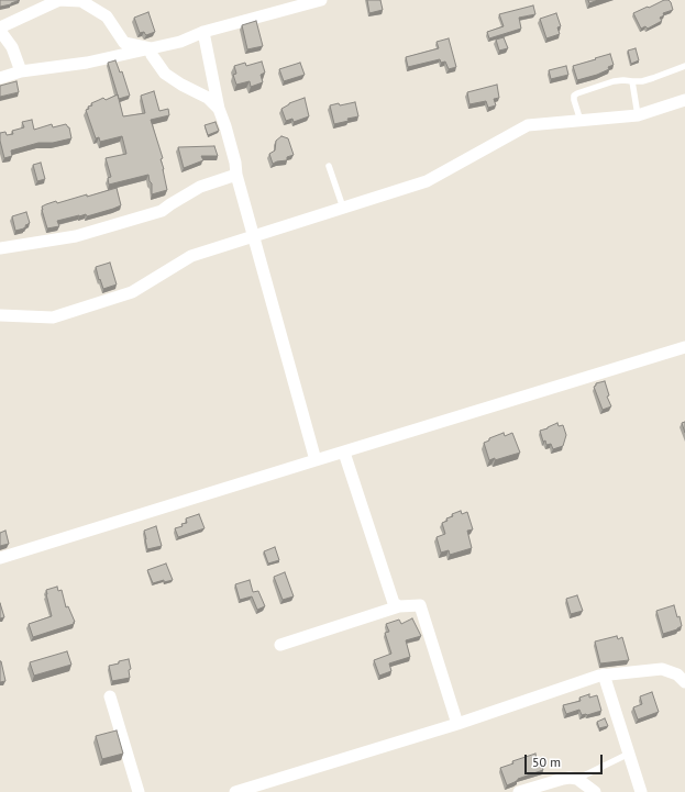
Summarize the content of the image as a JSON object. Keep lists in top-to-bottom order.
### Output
{
  "scale_bar": "50 m"
}
